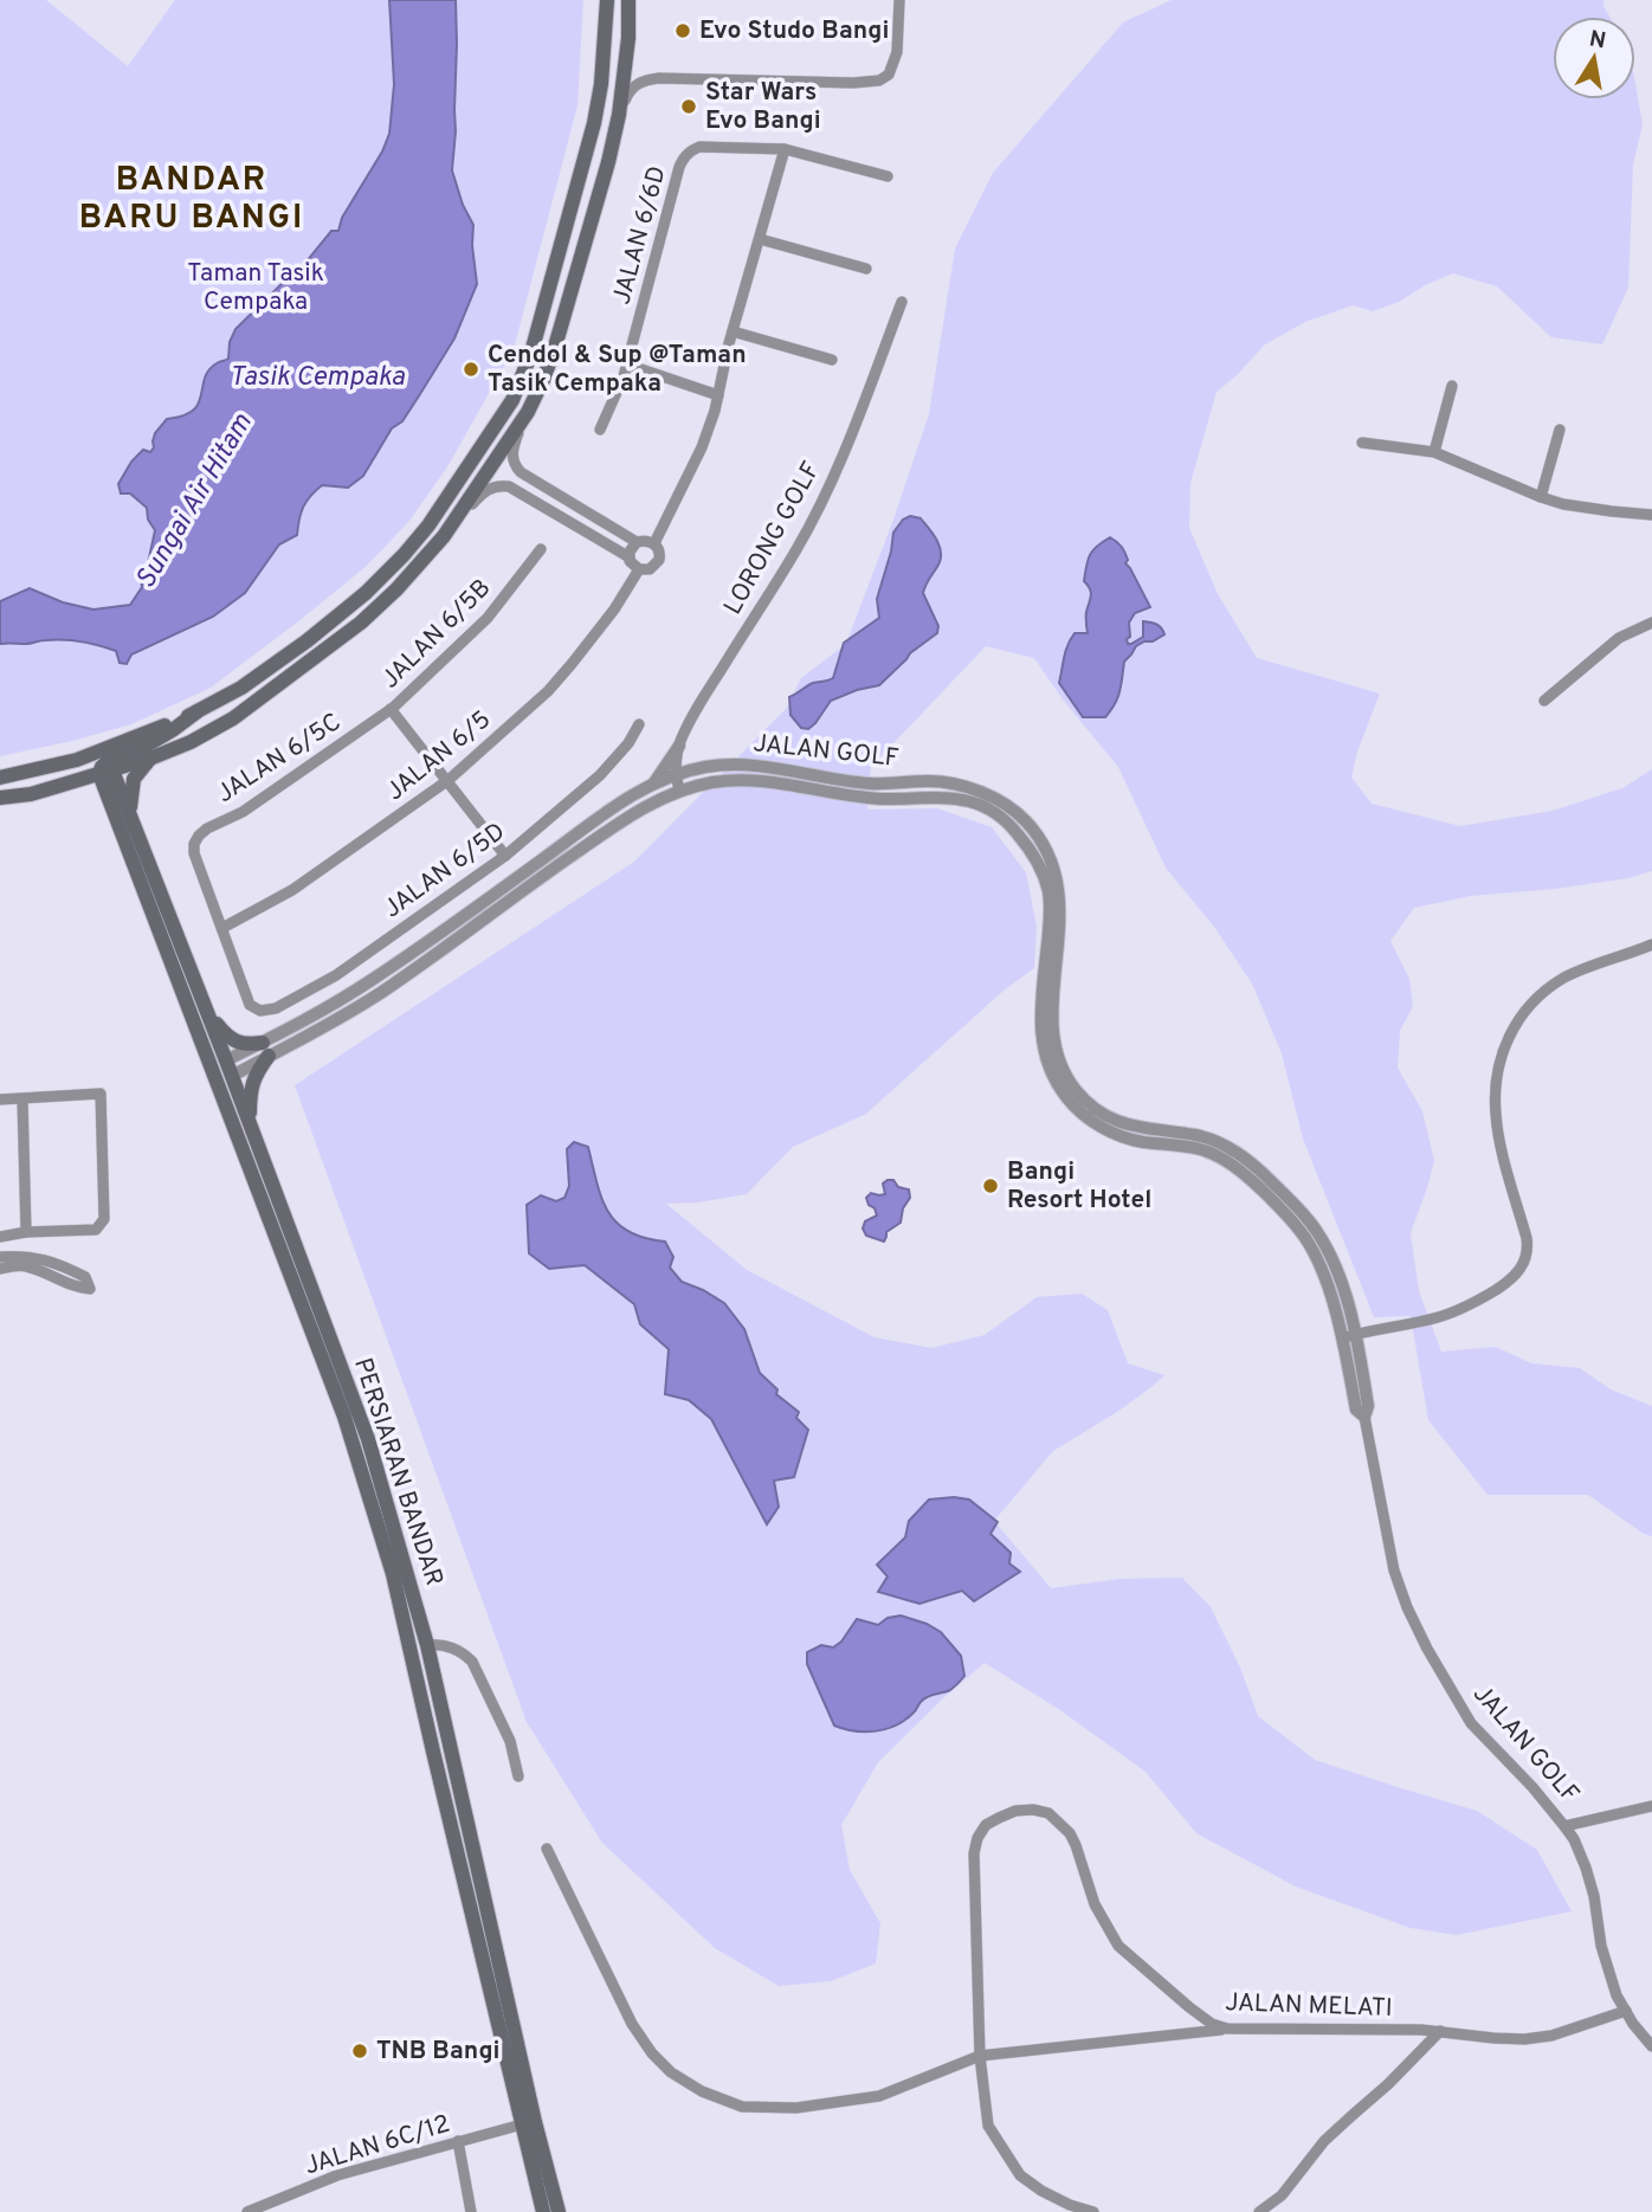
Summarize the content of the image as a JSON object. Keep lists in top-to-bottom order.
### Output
{
  "streets": {
    "main road": ["PERSIARAN BANDAR"],
    "street": [
      "JALAN 6/6D",
      "LORONG GOLF",
      "JALAN 6/5B",
      "JALAN GOLF",
      "JALAN 6/5",
      "JALAN 6/5C",
      "JALAN 6/5D",
      "JALAN MELATI",
      "JALAN 6C/12"
    ]
  },
  "crossings": [
    ["LORONG GOLF", "JALAN GOLF"],
    ["JALAN 6/5B", "JALAN 6/5C"],
    ["JALAN GOLF", "PERSIARAN BANDAR"],
    ["JALAN GOLF", "JALAN MELATI"],
    ["JALAN 6/5", "JALAN 6/5C"],
    ["JALAN 6/5", "JALAN 6/5D"],
    ["JALAN 6/5C", "JALAN 6/5D"],
    ["PERSIARAN BANDAR", "JALAN 6C/12"]
  ],
  "districts": ["BANDAR BARU BANGI"],
  "water": ["Tasik Cempaka", "Sungai Air Hitam"],
  "parks": ["Taman Tasik Cempaka"],
  "places": [
    "Evo Studo Bangi",
    "Star Wars Evo Bangi",
    "Cendol & Sup @Taman Tasik Cempaka",
    "Bangi Resort Hotel",
    "TNB Bangi"
  ],
  "north": "top"
}
